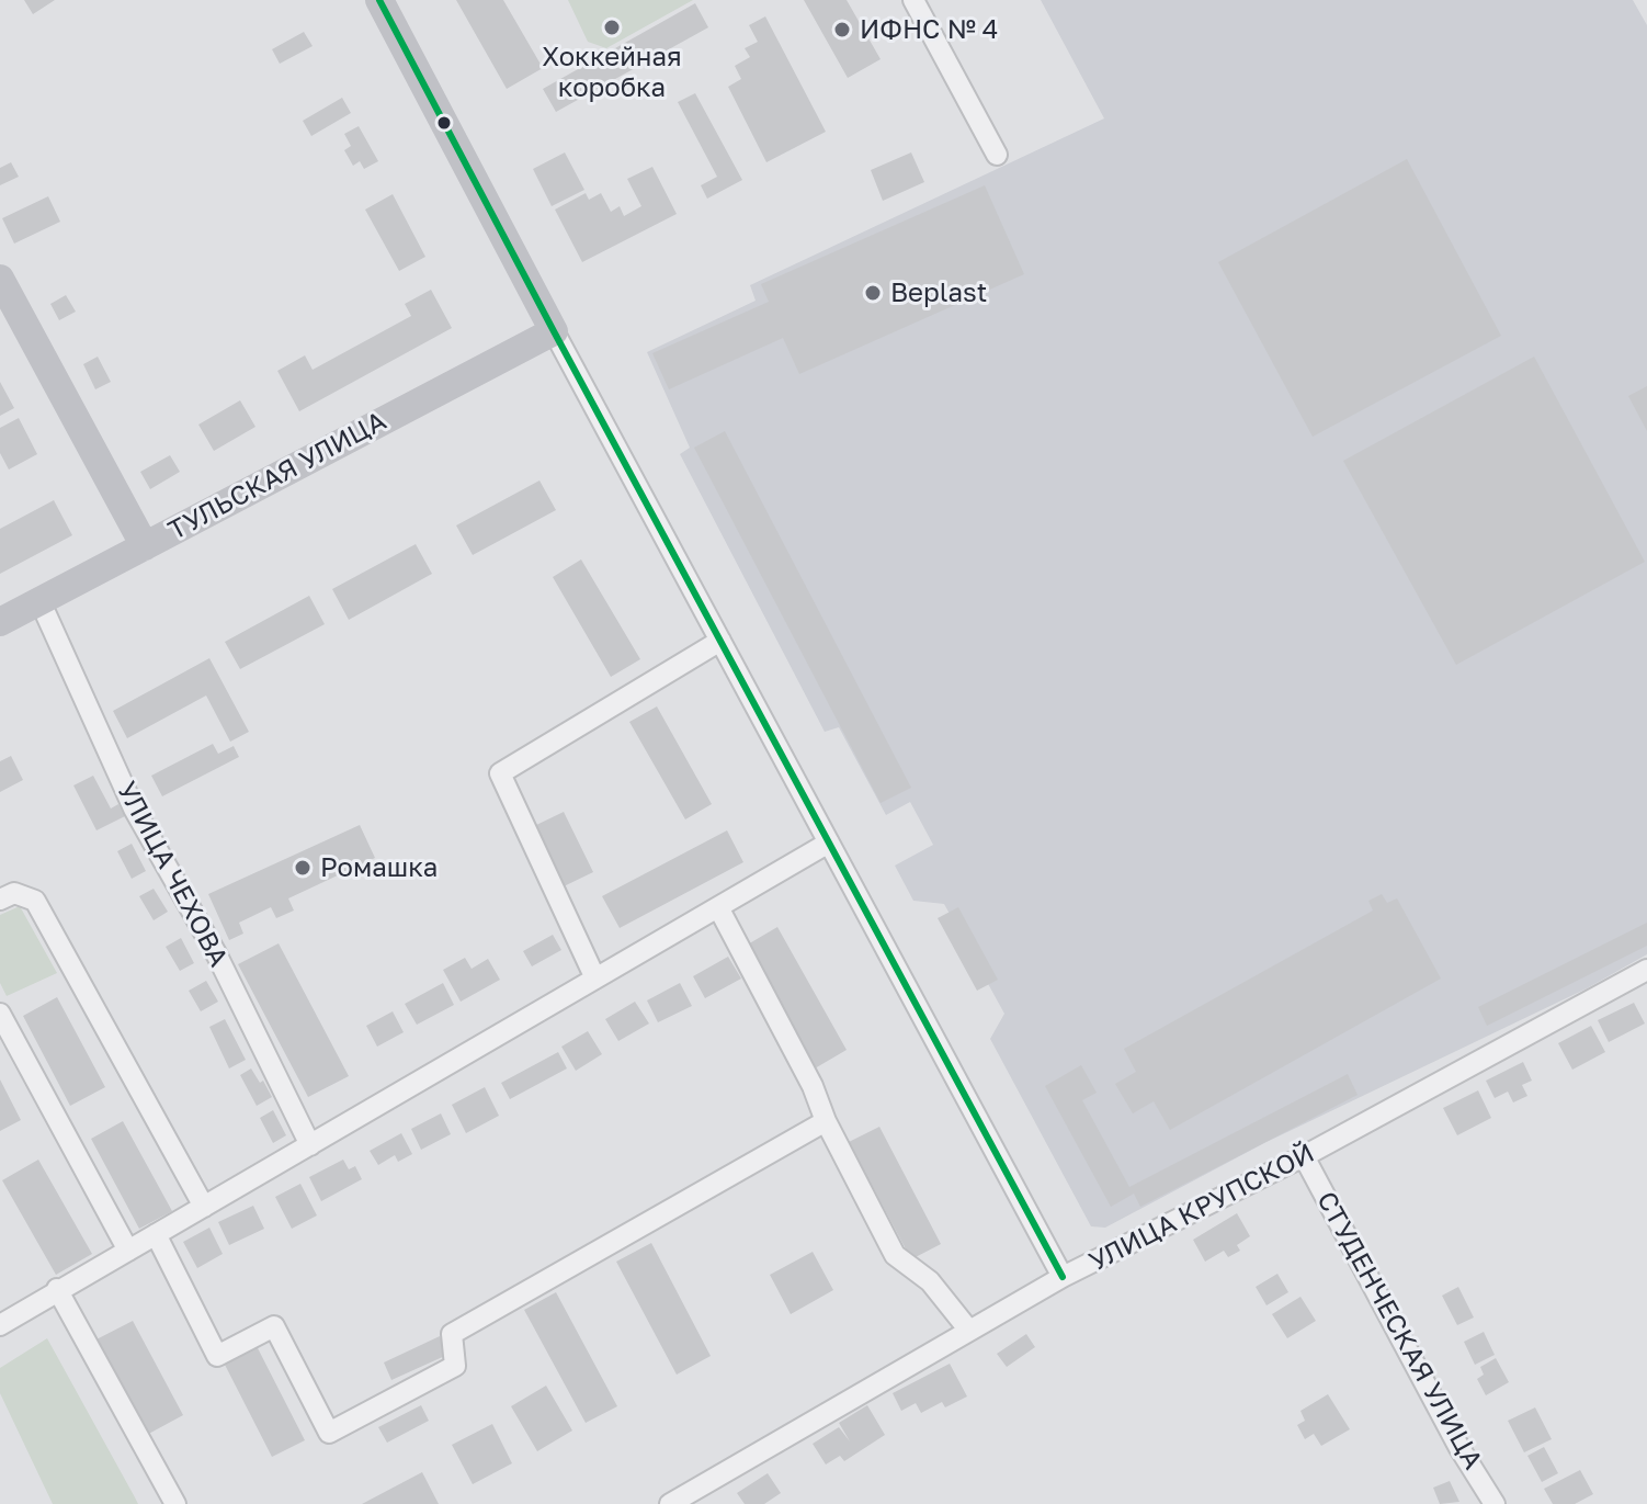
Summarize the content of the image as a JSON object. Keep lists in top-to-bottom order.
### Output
{
  "streets": {
    "main road": ["ТУЛЬСКАЯ УЛИЦА"],
    "street": ["УЛИЦА ЧЕХОВА", "УЛИЦА КРУПСКОЙ", "СТУДЕНЧЕСКАЯ УЛИЦА"]
  },
  "crossings": [
    ["ТУЛЬСКАЯ УЛИЦА", "УЛИЦА ЧЕХОВА"],
    ["УЛИЦА КРУПСКОЙ", "СТУДЕНЧЕСКАЯ УЛИЦА"]
  ],
  "places": [
    "Хоккейная коробка",
    "ИФНС № 4",
    "Beplast",
    "Ромашка"
  ]
}
